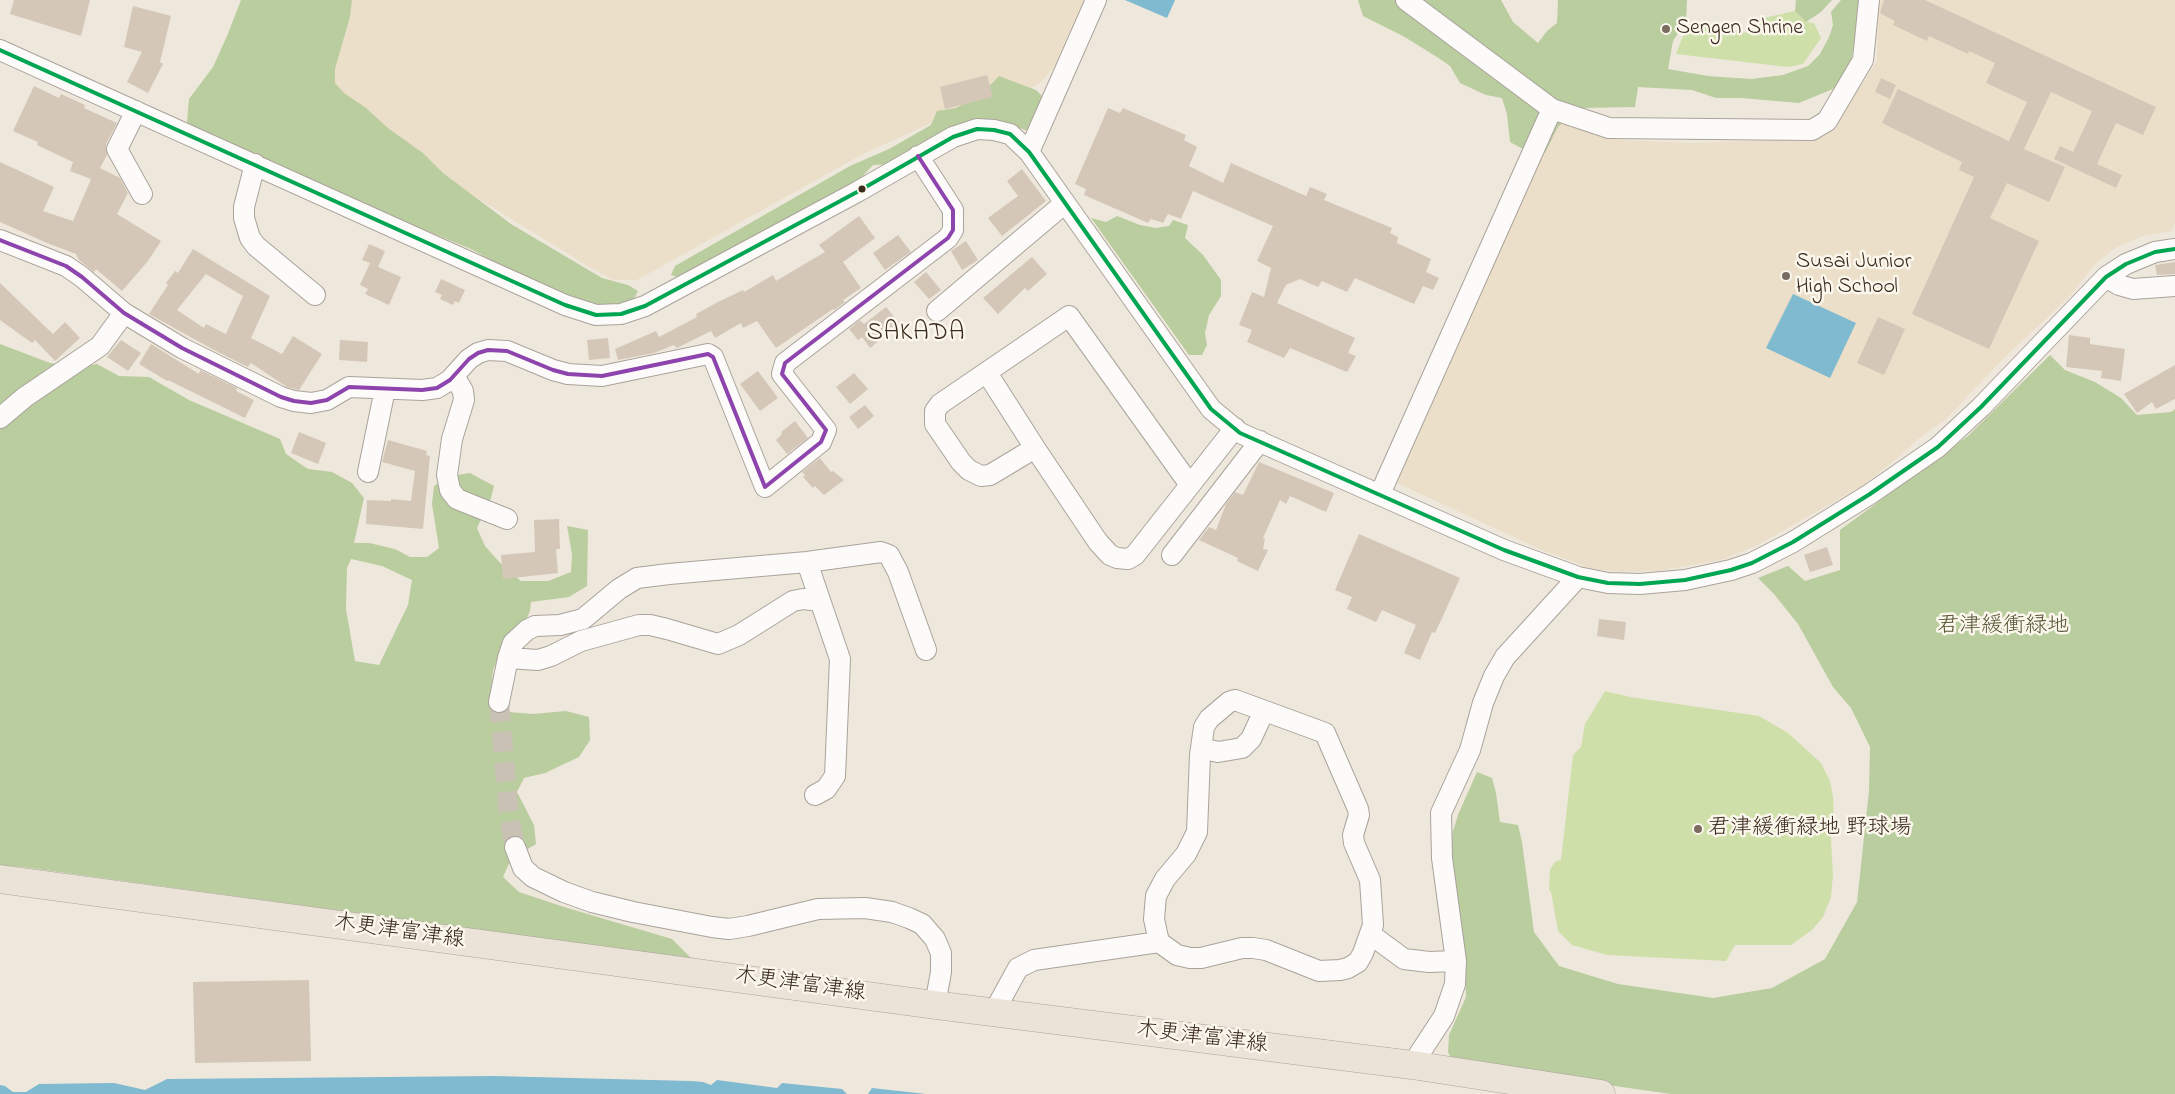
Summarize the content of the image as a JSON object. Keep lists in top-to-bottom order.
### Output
{
  "streets": {
    "main road": ["木更津富津線"]
  },
  "districts": ["SAKADA"],
  "parks": ["君津緩衝緑地"],
  "places": ["Sengen Shrine", "Susai Junior High School", "君津緩衝緑地 野球場"]
}
